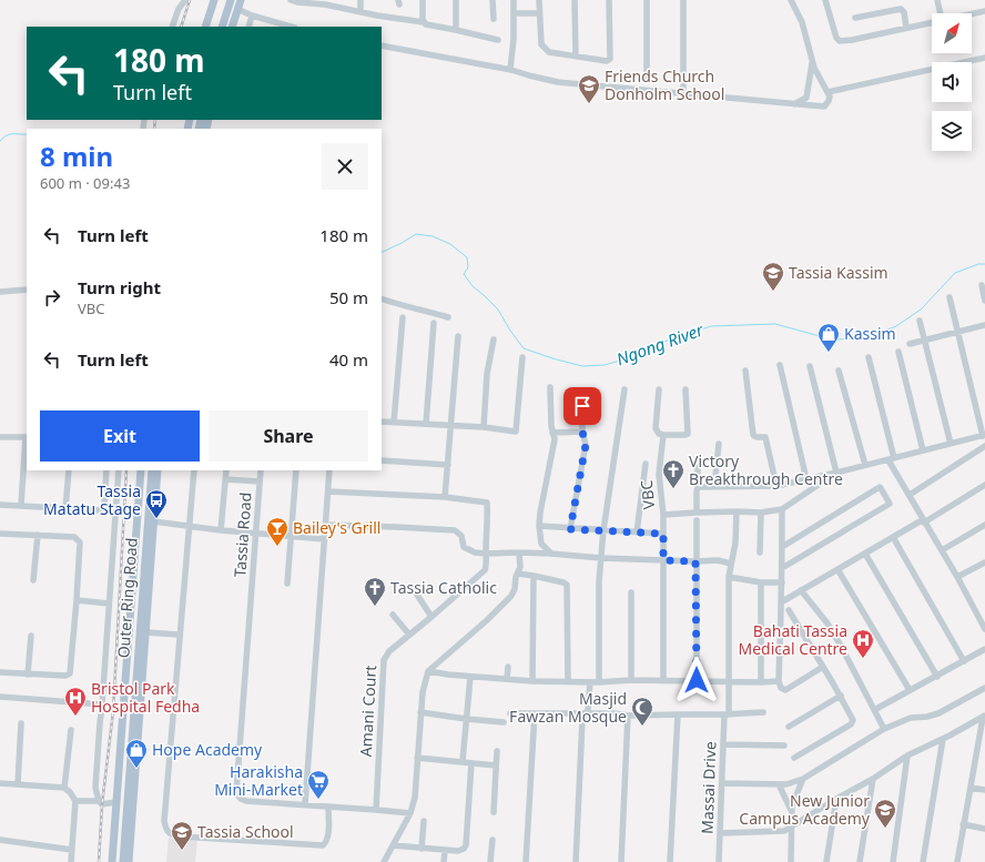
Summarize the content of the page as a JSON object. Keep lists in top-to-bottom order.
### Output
{
  "streets": {
    "main road": ["Outer Ring Road"],
    "street": [
      "VBC",
      "Tassia Road",
      "Amani Court",
      "Massai Drive"
    ]
  },
  "water": ["Ngong River"],
  "places": {
    "school or university": [
      "Friends Church Donholm School",
      "Tassia Kassim",
      "New Junior Campus Academy",
      "Tassia School"
    ],
    "shop": ["Kassim", "Hope Academy"],
    "church": ["Victory Breakthrough Centre", "Tassia Catholic"],
    "bus stop": ["Tassia Matatu Stage"],
    "bar": ["Bailey's Grill"],
    "hospital": ["Bahati Tassia Medical Centre", "Bristol Park Hospital Fedha"],
    "mosque": ["Masjid Fawzan Mosque"],
    "supermarket": ["Harakisha Mini-Market"]
  },
  "north": "top right",
  "page": {
    "turn": ["180 m", "Turn left"],
    "heading": ["8 min", "600 m · 09:43"],
    "list": [
      {
        "name": "Turn left",
        "value": "180 m"
      },
      {
        "name": "Turn right",
        "note": "VBC",
        "value": "50 m"
      },
      {
        "name": "Turn left",
        "value": "40 m"
      }
    ],
    "buttons": ["Exit", "Share"]
  }
}
